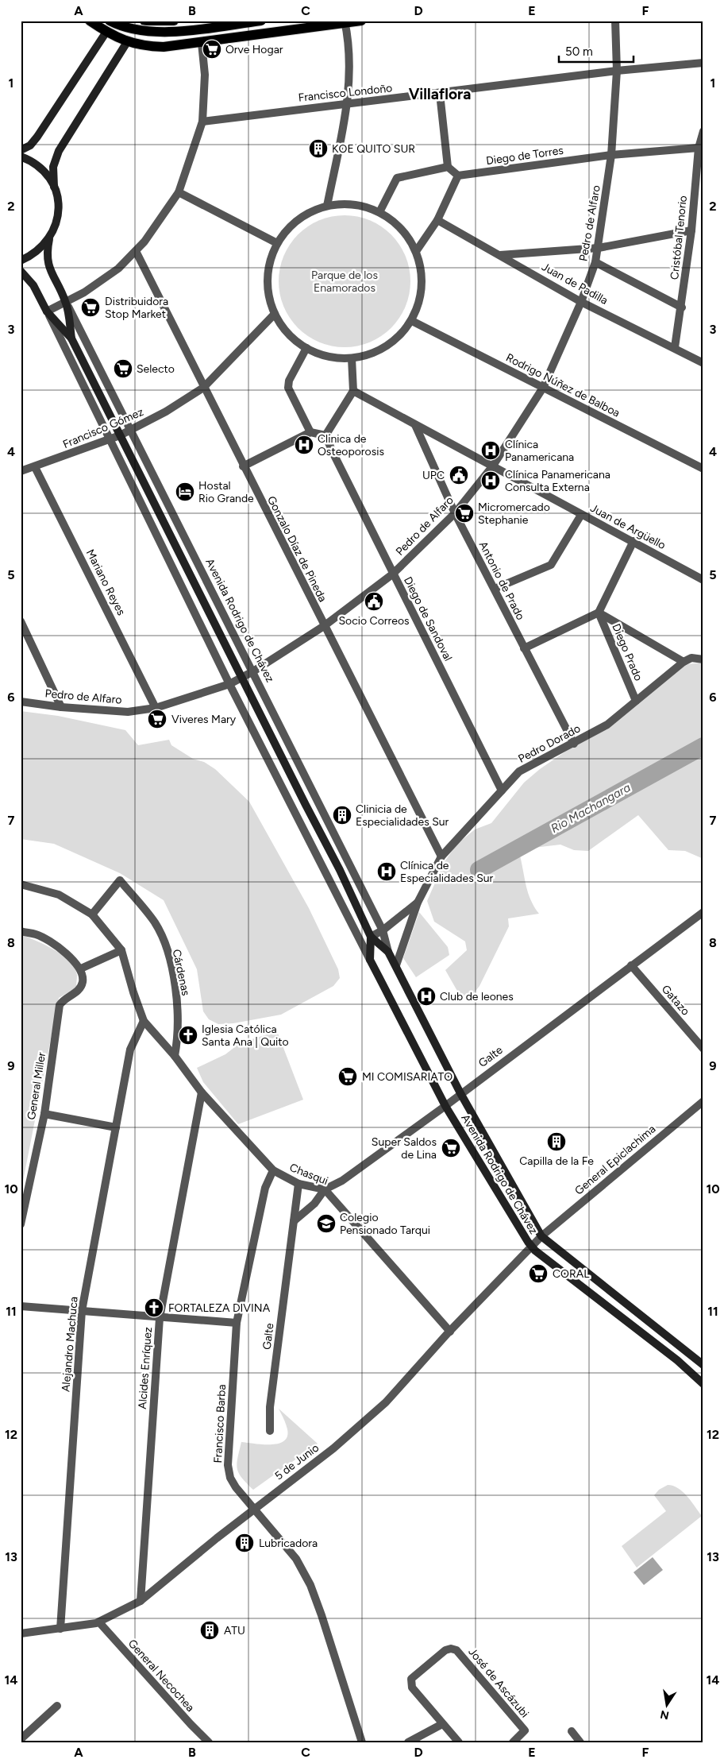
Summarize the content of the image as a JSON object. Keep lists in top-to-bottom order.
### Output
{
  "streets": {
    "main road": ["Avenida Rodrigo de Chávez"],
    "street": [
      "Francisco Londoño",
      "Diego de Torres",
      "Pedro de Alfaro",
      "Cristóbal Tenorio",
      "Juan de Padilla",
      "Rodrigo Núñez de Balboa",
      "Francisco Gómez",
      "Juan de Argüello",
      "Gonzalo Díaz de Pineda",
      "Antonio de Prado",
      "Mariano Reyes",
      "Diego de Sandoval",
      "Diego Prado",
      "Pedro Dorado",
      "Cárdenas",
      "Gatazo",
      "Galte",
      "General Miller",
      "General Epiclachima",
      "Chasqui",
      "Alejandro Machuca",
      "Alcides Enríquez",
      "Francisco Barba",
      "5 de Junio",
      "General Necochea",
      "José de Ascázubi"
    ]
  },
  "crossings": [
    ["Francisco Londoño", "Pedro de Alfaro"],
    ["Diego de Torres", "Pedro de Alfaro"],
    ["Diego de Torres", "Cristóbal Tenorio"],
    ["Pedro de Alfaro", "Juan de Padilla"],
    ["Pedro de Alfaro", "Rodrigo Núñez de Balboa"],
    ["Pedro de Alfaro", "Juan de Argüello"],
    ["Pedro de Alfaro", "Gonzalo Díaz de Pineda"],
    ["Pedro de Alfaro", "Antonio de Prado"],
    ["Pedro de Alfaro", "Mariano Reyes"],
    ["Pedro de Alfaro", "Diego de Sandoval"],
    ["Pedro de Alfaro", "Avenida Rodrigo de Chávez"],
    ["Cristóbal Tenorio", "Juan de Padilla"],
    ["Francisco Gómez", "Gonzalo Díaz de Pineda"],
    ["Francisco Gómez", "Mariano Reyes"],
    ["Francisco Gómez", "Avenida Rodrigo de Chávez"],
    ["Juan de Argüello", "Antonio de Prado"],
    ["Gonzalo Díaz de Pineda", "Pedro Dorado"],
    ["Antonio de Prado", "Pedro Dorado"],
    ["Diego de Sandoval", "Pedro Dorado"],
    ["Avenida Rodrigo de Chávez", "Pedro Dorado"],
    ["Avenida Rodrigo de Chávez", "Galte"],
    ["Avenida Rodrigo de Chávez", "General Epiclachima"],
    ["Avenida Rodrigo de Chávez", "5 de Junio"],
    ["Diego Prado", "Pedro Dorado"],
    ["Cárdenas", "Chasqui"],
    ["Gatazo", "Galte"],
    ["Galte", "Chasqui"],
    ["General Epiclachima", "5 de Junio"],
    ["Chasqui", "Alejandro Machuca"],
    ["Chasqui", "Alcides Enríquez"],
    ["Chasqui", "Francisco Barba"],
    ["Chasqui", "5 de Junio"],
    ["Alejandro Machuca", "5 de Junio"],
    ["Alcides Enríquez", "5 de Junio"],
    ["Francisco Barba", "5 de Junio"],
    ["5 de Junio", "General Necochea"]
  ],
  "districts": ["Villaflora"],
  "water": ["Rio Machangara"],
  "parks": ["Parque de los Enamorados"],
  "places": {
    "supermarket": [
      "Orve Hogar",
      "Distribuidora Stop Market",
      "Selecto",
      "Micromercado Stephanie",
      "Viveres Mary",
      "MI COMISARIATO",
      "Super Saldos de Lina",
      "CORAL"
    ],
    "building": [
      "KOE QUITO SUR",
      "Clinicia de Especialidades Sur",
      "Capilla de la Fe",
      "Lubricadora",
      "ATU"
    ],
    "hospital": [
      "Clinica de Osteoporosis",
      "Clínica Panamericana",
      "Clínica Panamericana Consulta Externa",
      "Clínica de Especialidades Sur",
      "Club de leones"
    ],
    "public building": ["UPC", "Socio Correos"],
    "hotel": ["Hostal Rio Grande"],
    "church": ["Iglesia Católica Santa Ana | Quito", "FORTALEZA DIVINA"],
    "school or university": ["Colegio Pensionado Tarqui"]
  },
  "scale_bar": "50 m",
  "north": "bottom",
  "grid": {
    "columns": [
      "A",
      "B",
      "C",
      "D",
      "E",
      "F"
    ],
    "rows": [
      "1",
      "2",
      "3",
      "4",
      "5",
      "6",
      "7",
      "8",
      "9",
      "10",
      "11",
      "12",
      "13",
      "14"
    ]
  }
}
